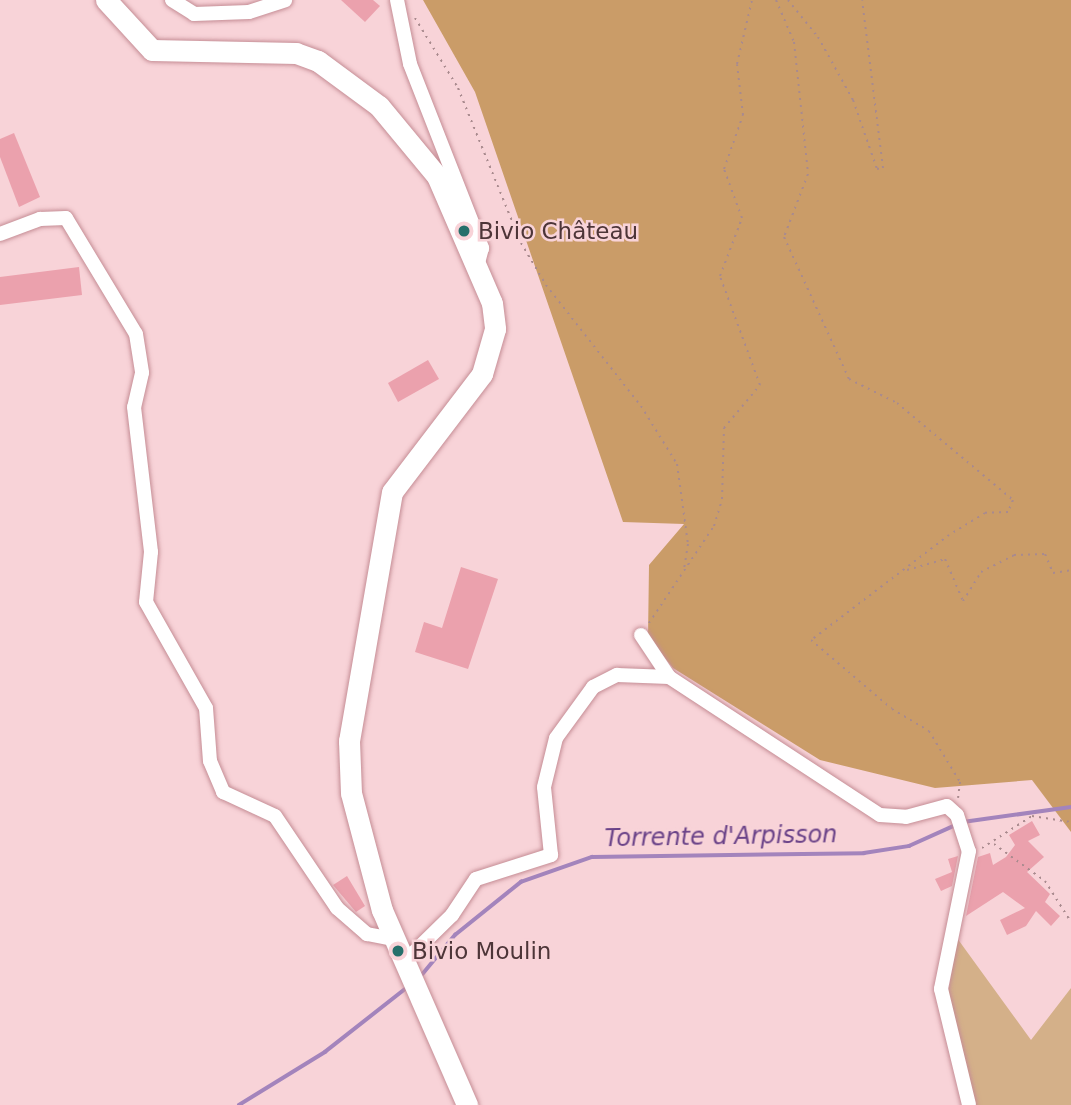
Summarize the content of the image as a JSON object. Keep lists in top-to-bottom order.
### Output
{
  "water": ["Torrente d'Arpisson"],
  "places": ["Bivio Château", "Bivio Moulin"]
}
